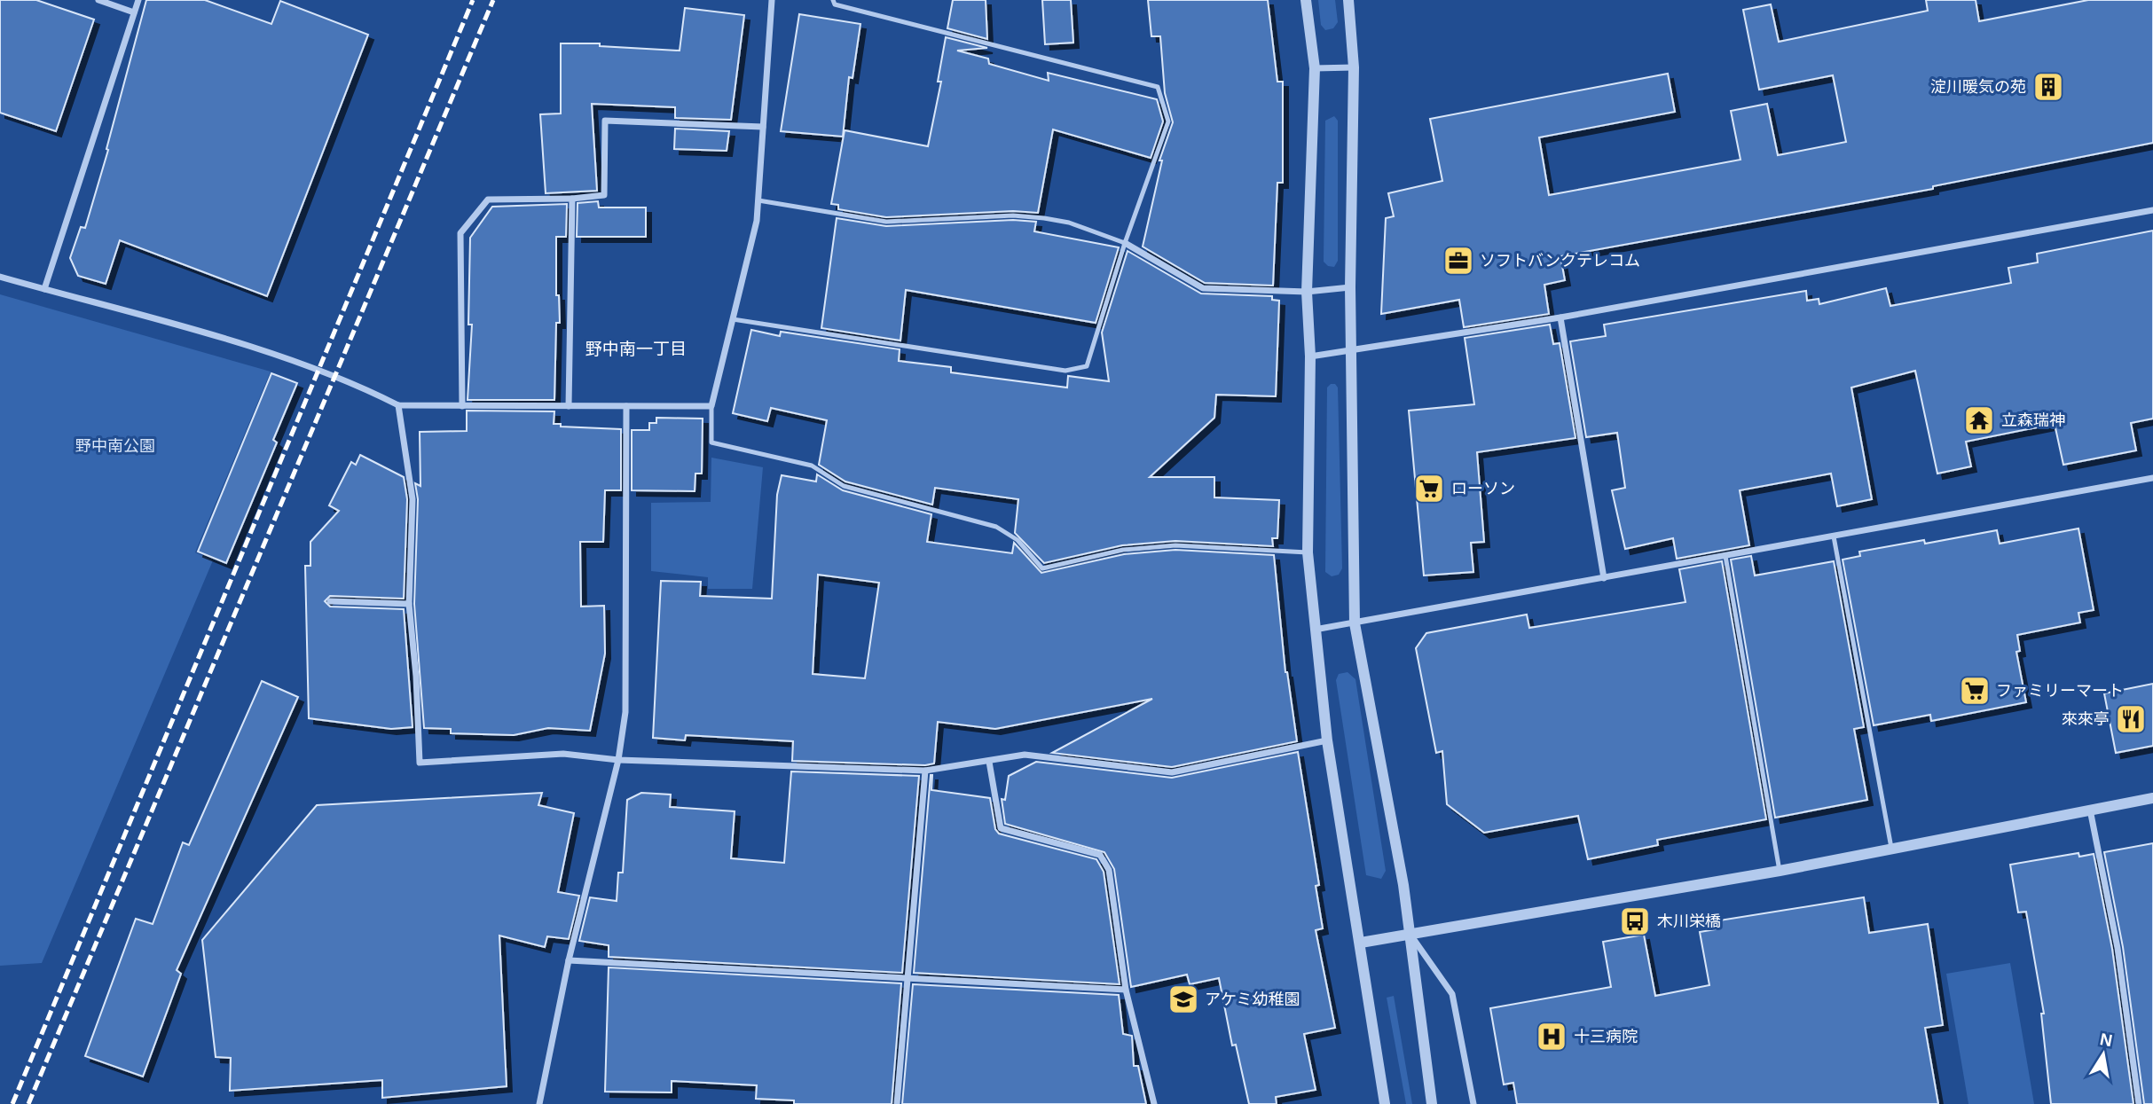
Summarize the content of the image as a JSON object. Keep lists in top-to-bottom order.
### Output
{
  "districts": ["野中南一丁目"],
  "parks": ["野中南公園"],
  "places": {
    "building": ["淀川暖気の苑"],
    "office": ["ソフトバンクテレコム"],
    "temple": ["立森瑞神"],
    "supermarket": ["ローソン", "ファミリーマート"],
    "restaurant": ["來來亭"],
    "bus stop": ["木川栄橋"],
    "school or university": ["アケミ幼稚園"],
    "hospital": ["十三病院"]
  },
  "north": "top"
}
